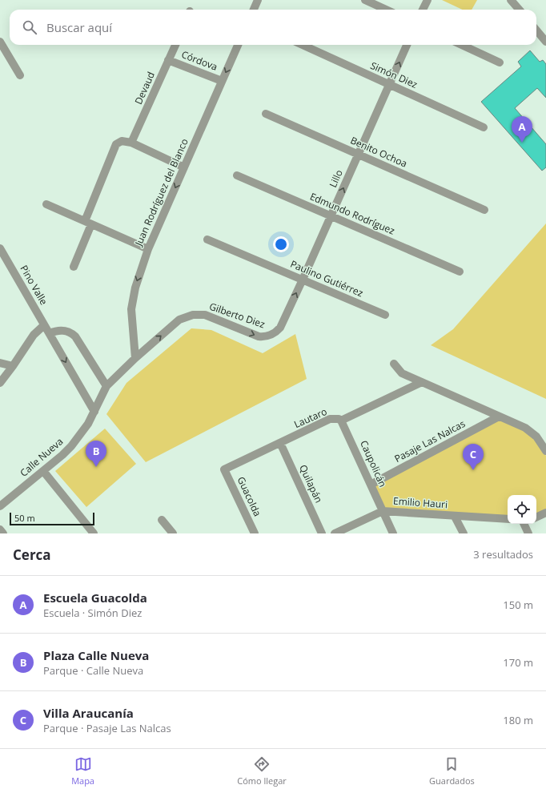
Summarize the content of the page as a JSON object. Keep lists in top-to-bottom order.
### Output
{
  "streets": {
    "street": [
      "Córdova",
      "Simón Diez",
      "Devaud",
      "Benito Ochoa",
      "Lillo",
      "Juan Rodríguez del Blanco",
      "Edmundo Rodríguez",
      "Paulino Gutiérrez",
      "Pino Valle",
      "Gilberto Diez",
      "Lautaro",
      "Pasaje Las Nalcas",
      "Calle Nueva",
      "Caupolicán",
      "Quilapán",
      "Guacolda",
      "Emilio Hauri"
    ]
  },
  "crossings": [
    ["Córdova", "Devaud"],
    ["Córdova", "Juan Rodríguez del Blanco"],
    ["Simón Diez", "Lillo"],
    ["Benito Ochoa", "Lillo"],
    ["Lillo", "Edmundo Rodríguez"],
    ["Lillo", "Paulino Gutiérrez"],
    ["Lillo", "Gilberto Diez"],
    ["Juan Rodríguez del Blanco", "Gilberto Diez"],
    ["Juan Rodríguez del Blanco", "Calle Nueva"],
    ["Pino Valle", "Calle Nueva"],
    ["Gilberto Diez", "Calle Nueva"],
    ["Lautaro", "Caupolicán"],
    ["Lautaro", "Quilapán"],
    ["Lautaro", "Guacolda"],
    ["Pasaje Las Nalcas", "Caupolicán"],
    ["Caupolicán", "Emilio Hauri"]
  ],
  "one_way": [
    "Lillo",
    "Juan Rodríguez del Blanco",
    "Pino Valle",
    "Gilberto Diez"
  ],
  "scale_bar": "50 m",
  "page": {
    "search": "Buscar aquí",
    "pins": ["A", "B", "C"],
    "scale": "50 m",
    "heading": ["Cerca", "3 resultados"],
    "list": [
      {
        "mark": "A",
        "name": "Escuela Guacolda",
        "note": "Escuela · Simón Diez",
        "value": "150 m"
      },
      {
        "mark": "B",
        "name": "Plaza Calle Nueva",
        "note": "Parque · Calle Nueva",
        "value": "170 m"
      },
      {
        "mark": "C",
        "name": "Villa Araucanía",
        "note": "Parque · Pasaje Las Nalcas",
        "value": "180 m"
      }
    ],
    "nav": ["Mapa", "Cómo llegar", "Guardados"]
  }
}
